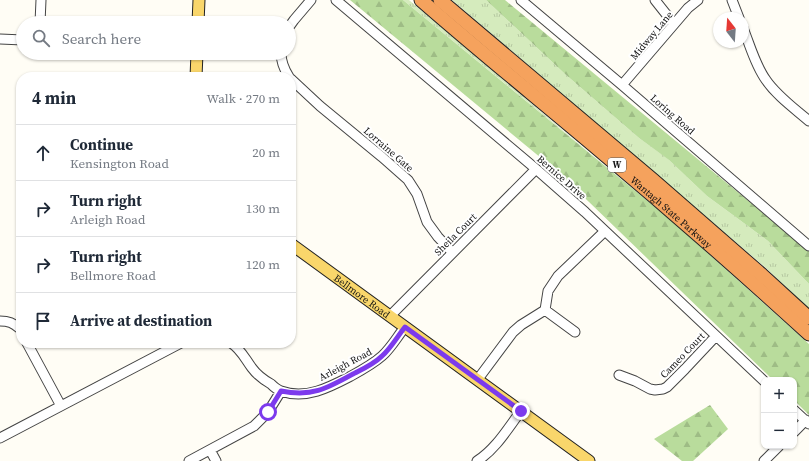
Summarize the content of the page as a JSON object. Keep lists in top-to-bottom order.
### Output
{
  "streets": {
    "highway": ["W", "Wantagh State Parkway"],
    "main road": ["Bellmore Road"],
    "street": [
      "Midway Lane",
      "Loring Road",
      "Lorraine Gate",
      "Bernice Drive",
      "Sheila Court",
      "Cameo Court",
      "Arleigh Road"
    ]
  },
  "crossings": [
    ["Midway Lane", "Loring Road"],
    ["Lorraine Gate", "Sheila Court"],
    ["Bernice Drive", "Sheila Court"],
    ["Bernice Drive", "Cameo Court"],
    ["Sheila Court", "Bellmore Road"],
    ["Bellmore Road", "Arleigh Road"]
  ],
  "north": "top",
  "page": {
    "search": "Search here",
    "heading": ["4 min", "Walk · 270 m"],
    "list": [
      ["Continue", "Kensington Road", "20 m"],
      ["Turn right", "Arleigh Road", "130 m"],
      ["Turn right", "Bellmore Road", "120 m"],
      "Arrive at destination"
    ],
    "map_buttons": ["+", "−"]
  }
}
